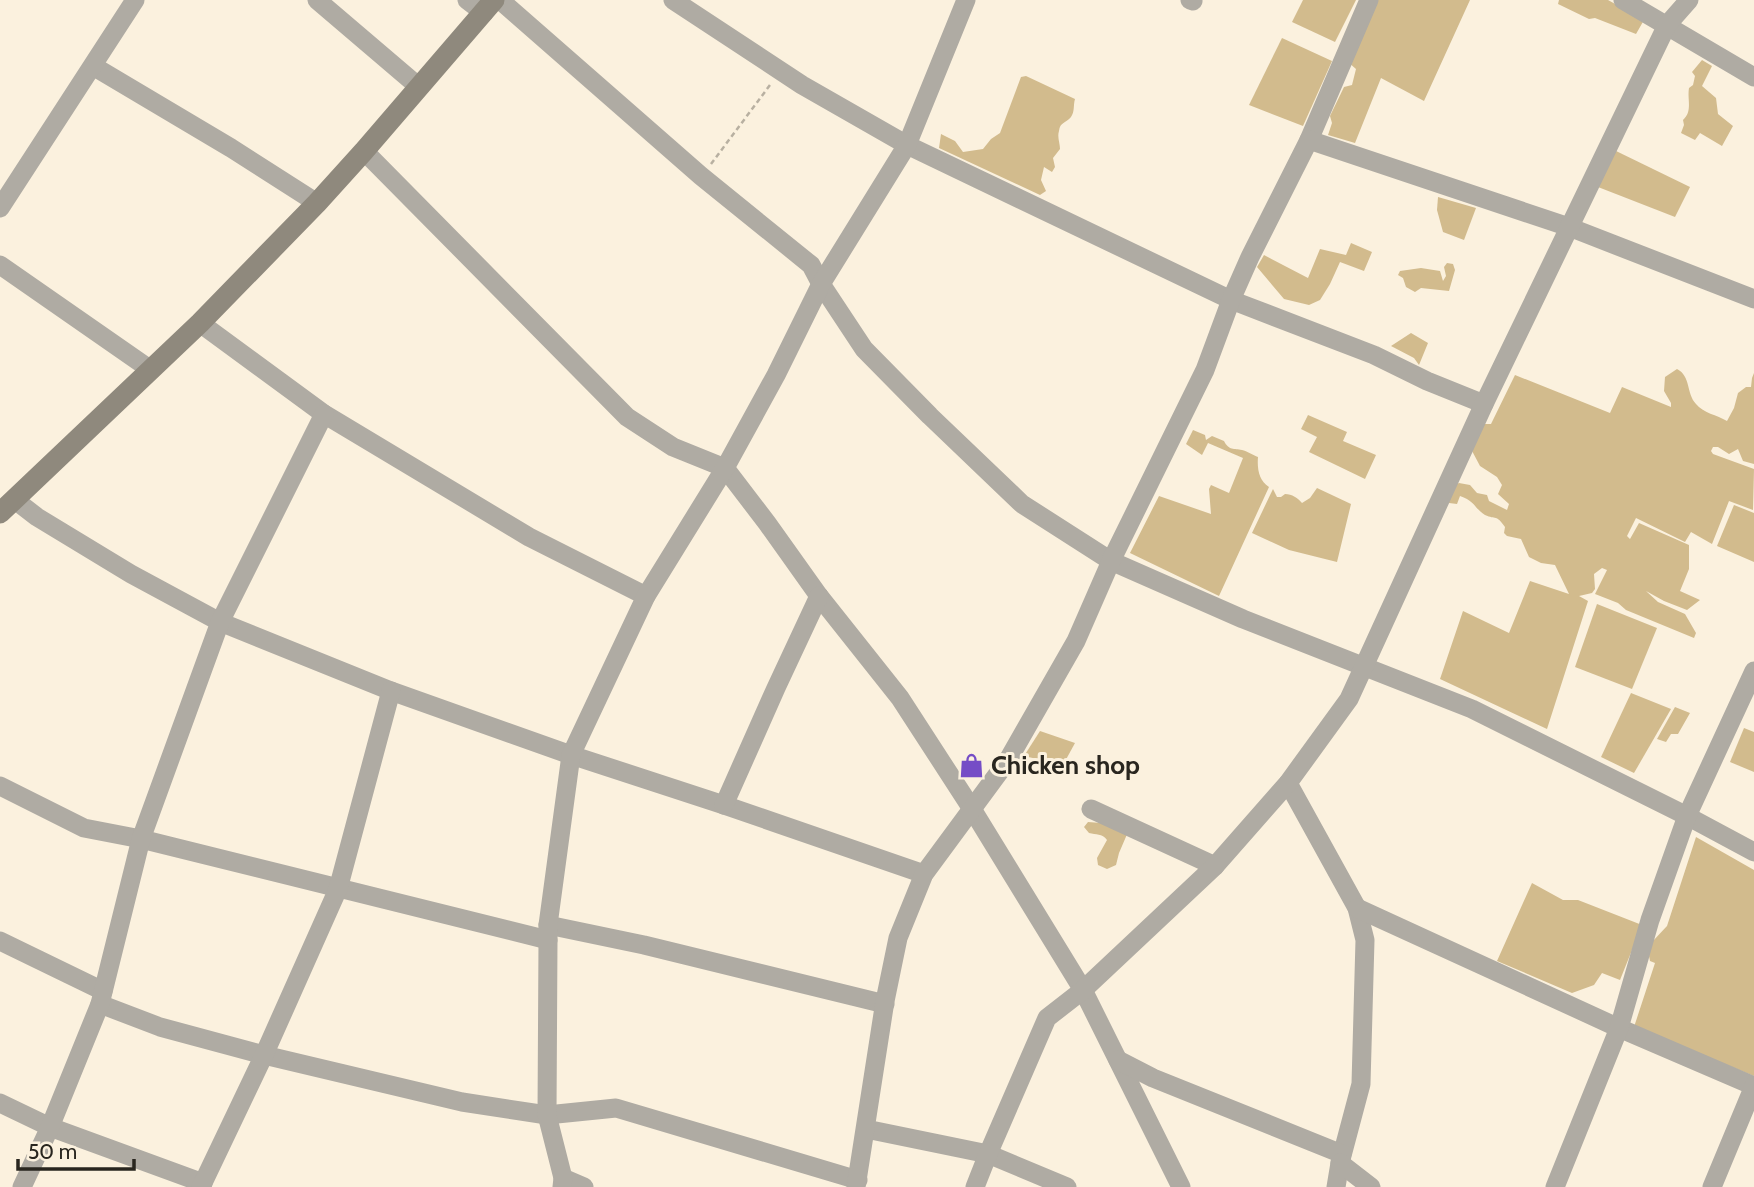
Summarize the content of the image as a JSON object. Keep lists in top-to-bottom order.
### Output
{
  "places": {
    "shop": ["Chicken shop"]
  },
  "scale_bar": "50 m"
}
